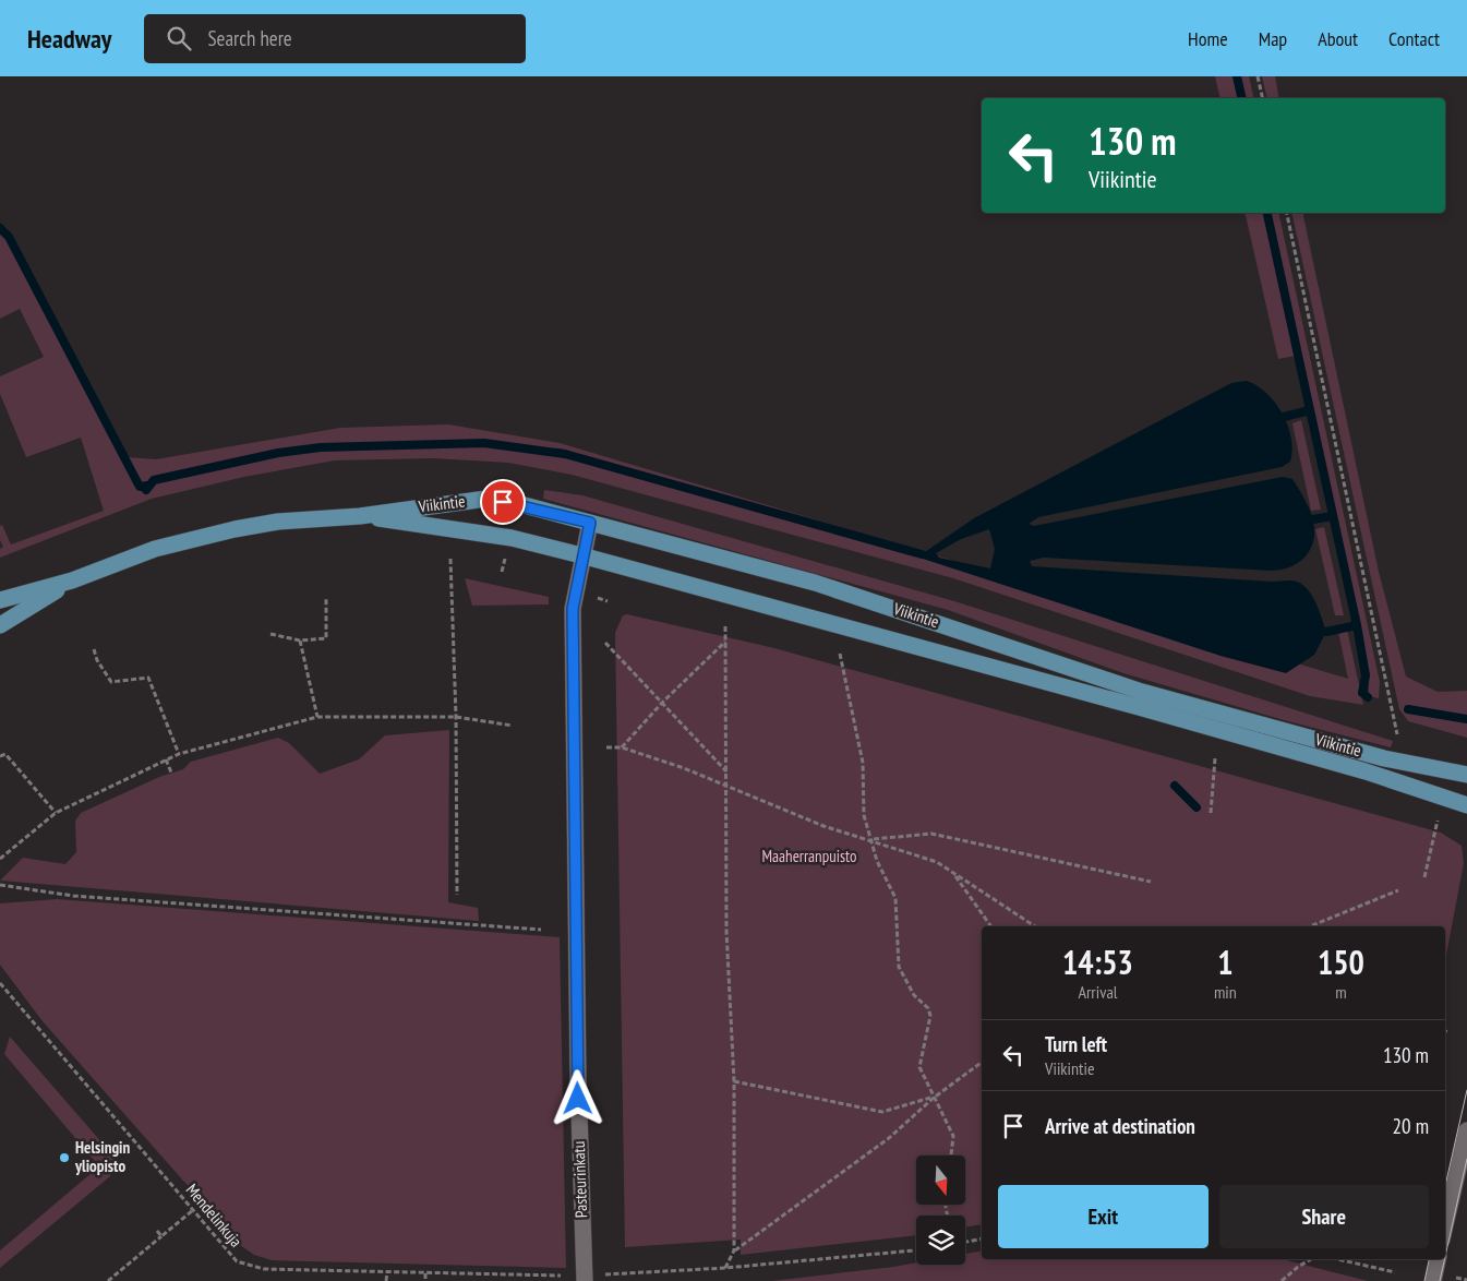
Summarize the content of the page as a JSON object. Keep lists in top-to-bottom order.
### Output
{
  "streets": {
    "main road": ["Viikintie"],
    "street": ["Pasteurinkatu"],
    "path": ["Mendelinkuja"]
  },
  "crossings": [
    ["Viikintie", "Pasteurinkatu"]
  ],
  "parks": ["Maaherranpuisto"],
  "places": ["Helsingin yliopisto"],
  "north": "bottom",
  "page": {
    "header": "Headway",
    "search": "Search here",
    "nav": [
      "Home",
      "Map",
      "About",
      "Contact"
    ],
    "turn": ["130 m", "Viikintie"],
    "eta": [
      "14:53",
      "Arrival",
      "1",
      "min",
      "150",
      "m"
    ],
    "list": [
      {
        "name": "Turn left",
        "note": "Viikintie",
        "value": "130 m"
      },
      {
        "name": "Arrive at destination",
        "value": "20 m"
      }
    ],
    "buttons": ["Exit", "Share"]
  }
}
